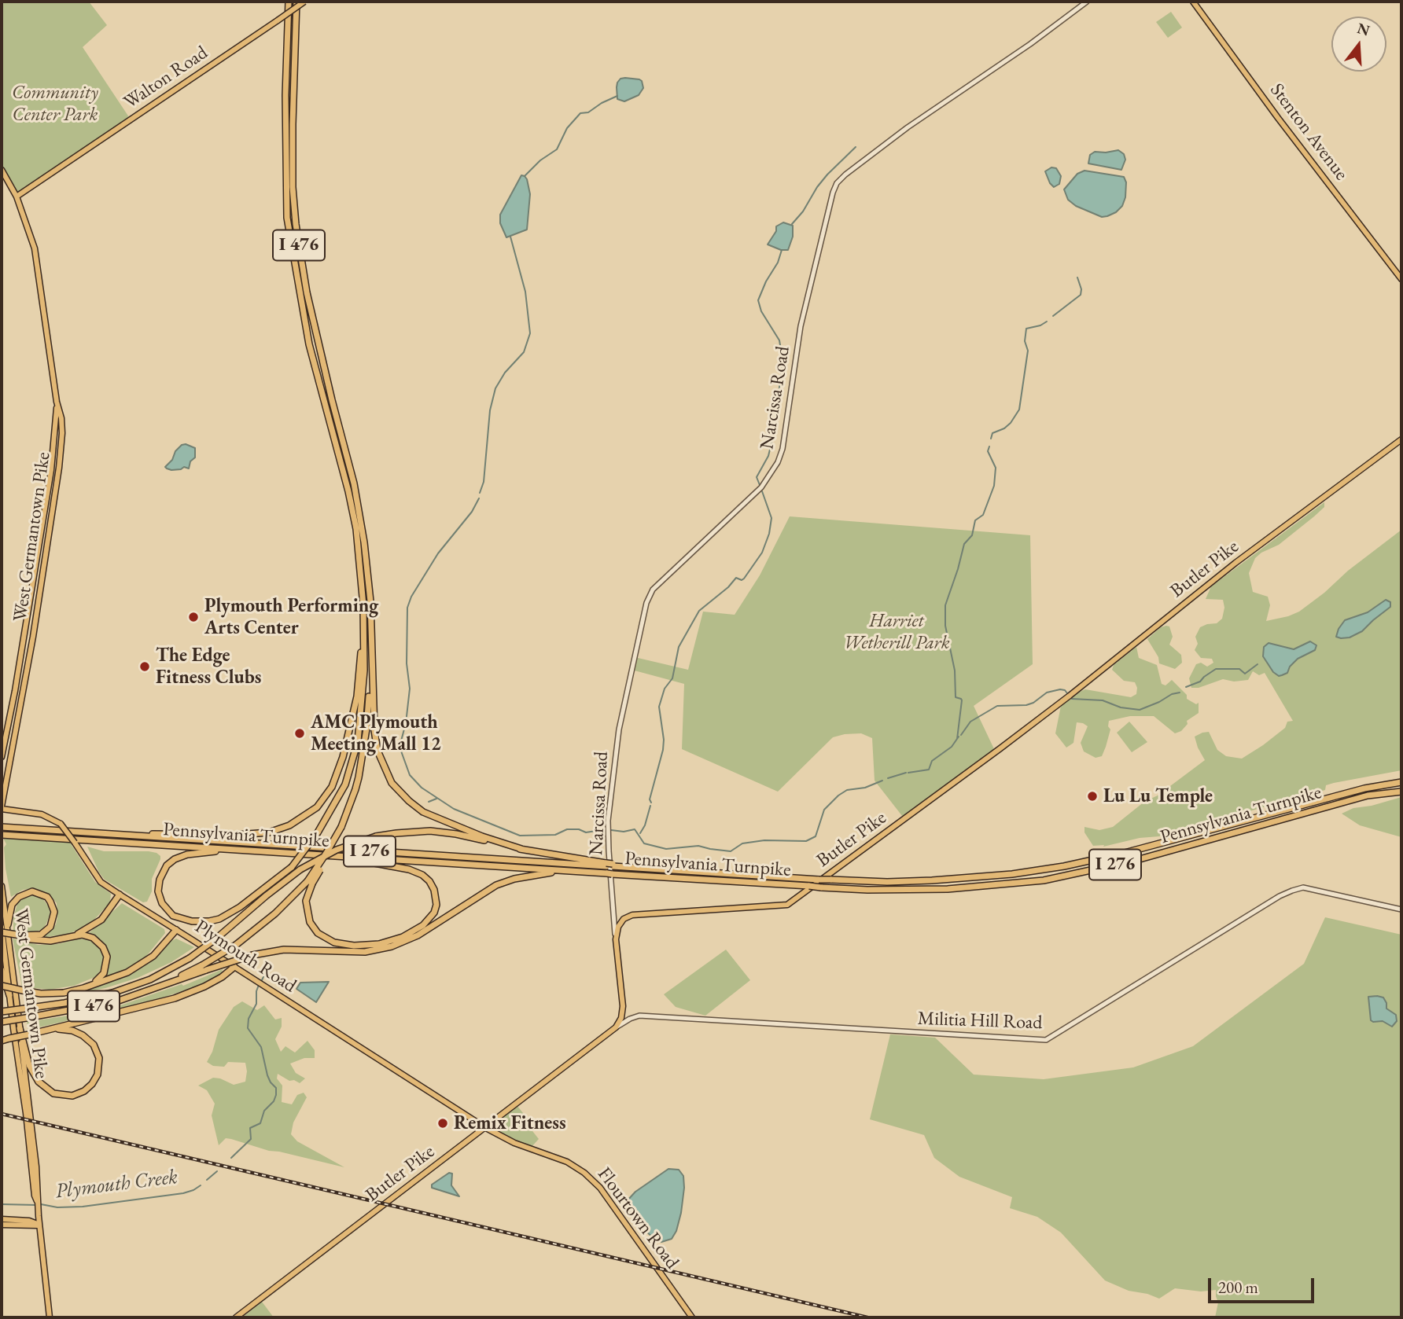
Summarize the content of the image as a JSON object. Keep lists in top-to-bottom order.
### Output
{
  "streets": {
    "highway": ["I 476", "Pennsylvania Turnpike", "I 276"],
    "main road": [
      "Walton Road",
      "Stenton Avenue",
      "West Germantown Pike",
      "Butler Pike",
      "Plymouth Road",
      "Flourtown Road"
    ],
    "street": ["Narcissa Road", "Militia Hill Road"]
  },
  "crossings": [
    ["Walton Road", "West Germantown Pike"],
    ["Narcissa Road", "Butler Pike"],
    ["West Germantown Pike", "Plymouth Road"],
    ["Butler Pike", "Plymouth Road"],
    ["Butler Pike", "Militia Hill Road"],
    ["Butler Pike", "Flourtown Road"],
    ["Plymouth Road", "Flourtown Road"]
  ],
  "water": ["Plymouth Creek"],
  "parks": ["Community Center Park", "Harriet Wetherill Park"],
  "places": [
    "Plymouth Performing Arts Center",
    "The Edge Fitness Clubs",
    "AMC Plymouth Meeting Mall 12",
    "Lu Lu Temple",
    "Remix Fitness"
  ],
  "scale_bar": "200 m",
  "north": "top"
}
